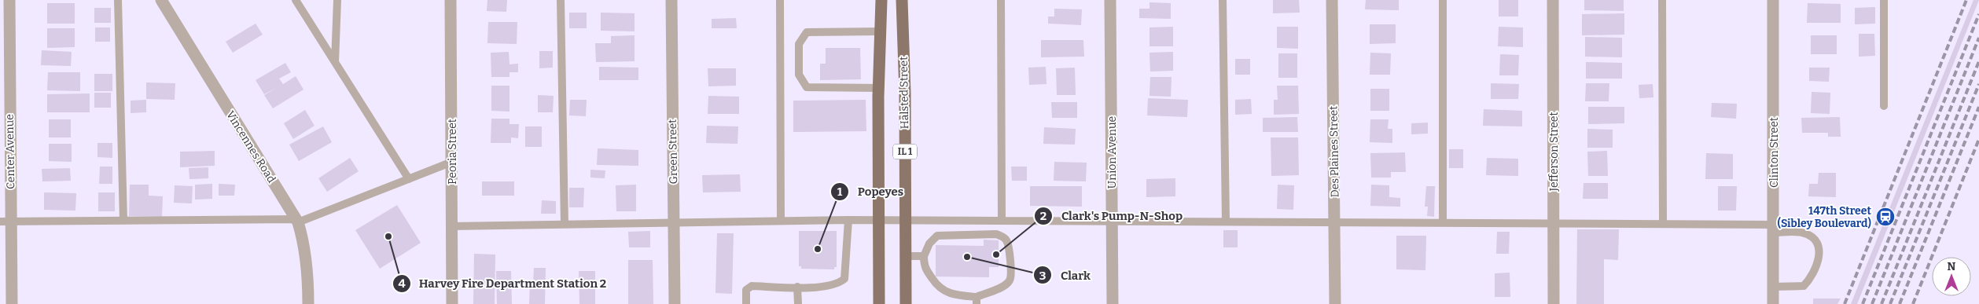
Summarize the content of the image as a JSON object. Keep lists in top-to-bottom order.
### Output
{
  "streets": {
    "main road": ["Halsted Street", "IL 1"],
    "street": [
      "Vincennes Road",
      "Center Avenue",
      "Peoria Street",
      "Green Street",
      "Des Plaines Street",
      "Jefferson Street",
      "Union Avenue",
      "Clinton Street"
    ]
  },
  "places": {
    "station": ["147th Street (Sibley Boulevard)"],
    "other": [
      "Harvey Fire Department Station 2",
      "Popeyes",
      "Clark's Pump-N-Shop",
      "Clark"
    ]
  },
  "north": "top"
}
